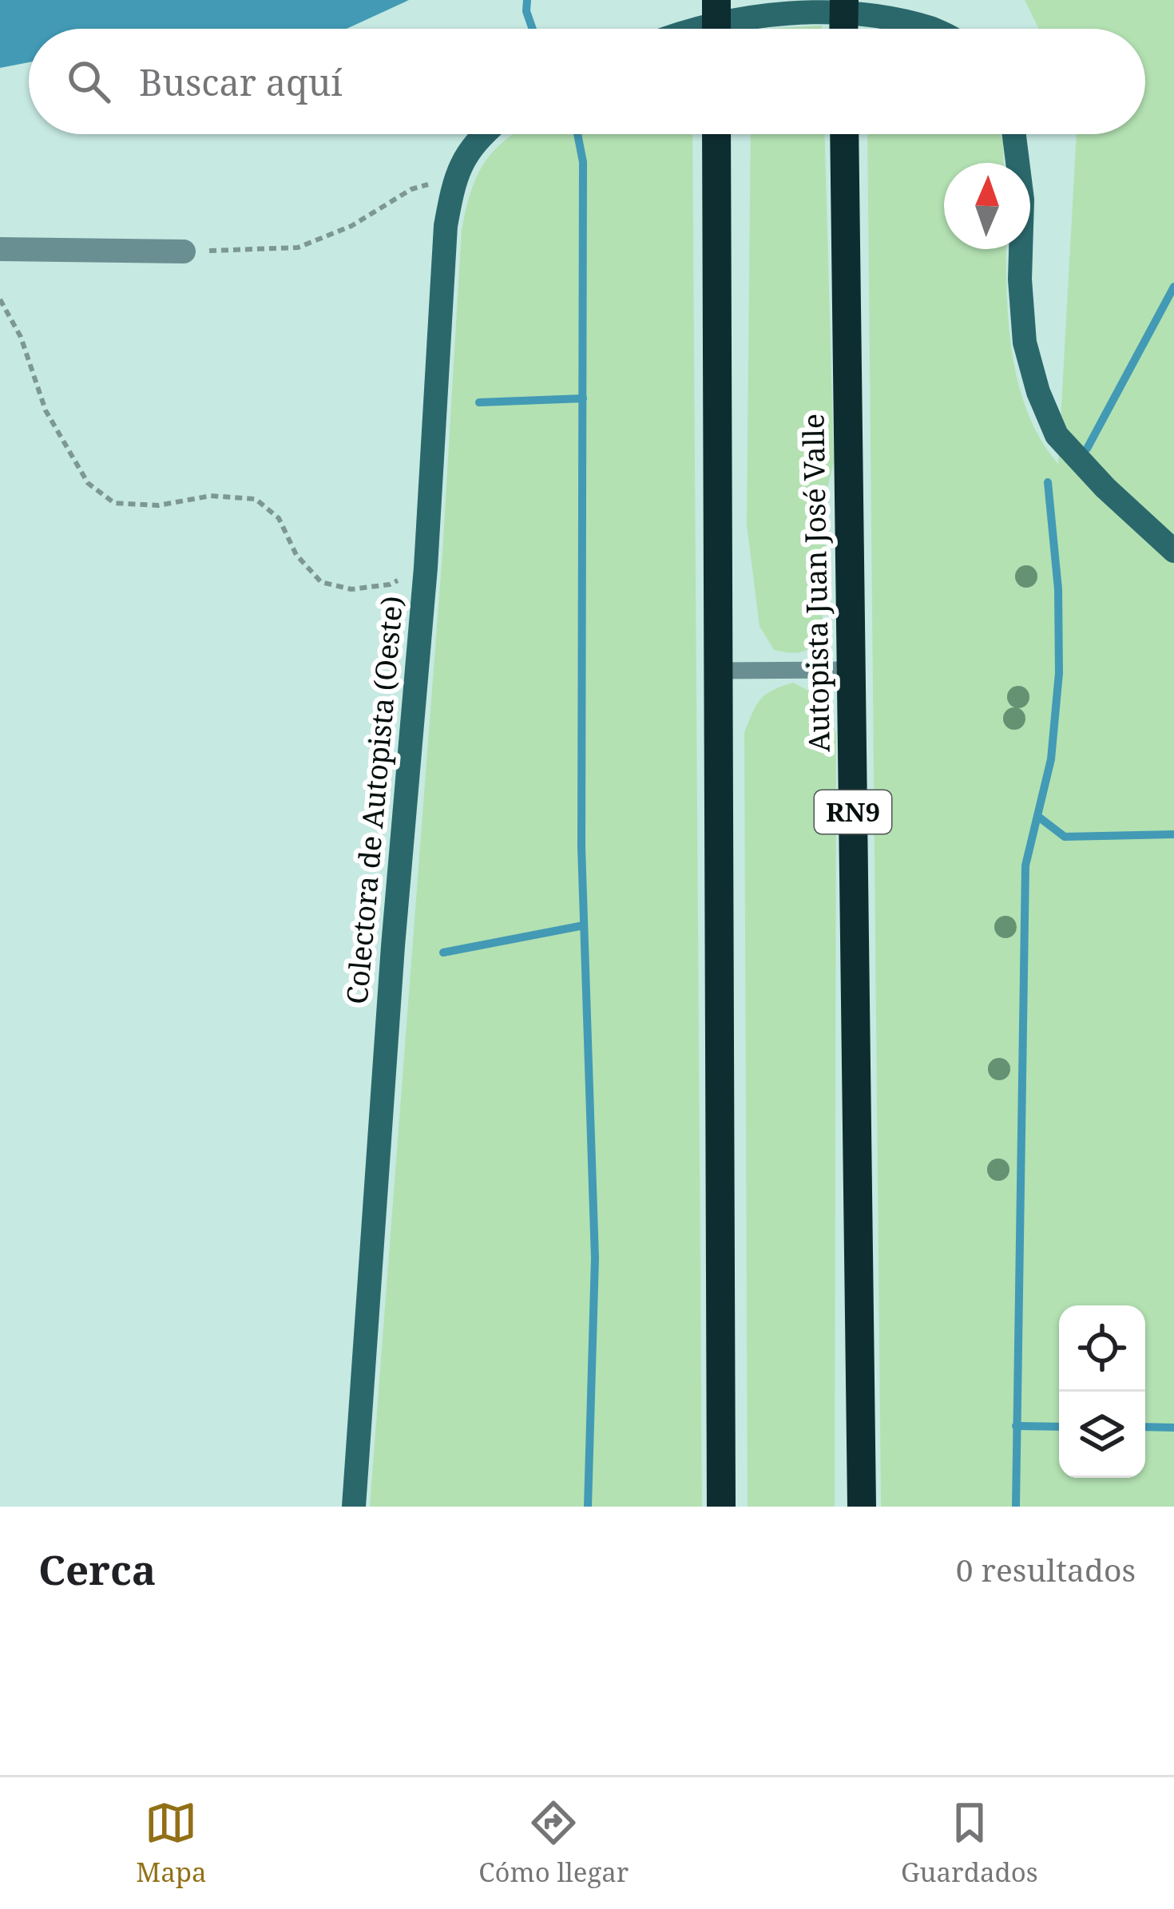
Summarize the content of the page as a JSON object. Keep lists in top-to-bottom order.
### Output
{
  "streets": {
    "highway": ["Autopista Juan José Valle", "RN9"],
    "main road": ["Colectora de Autopista (Oeste)"]
  },
  "north": "top",
  "page": {
    "search": "Buscar aquí",
    "heading": ["Cerca", "0 resultados"],
    "nav": ["Mapa", "Cómo llegar", "Guardados"]
  }
}
